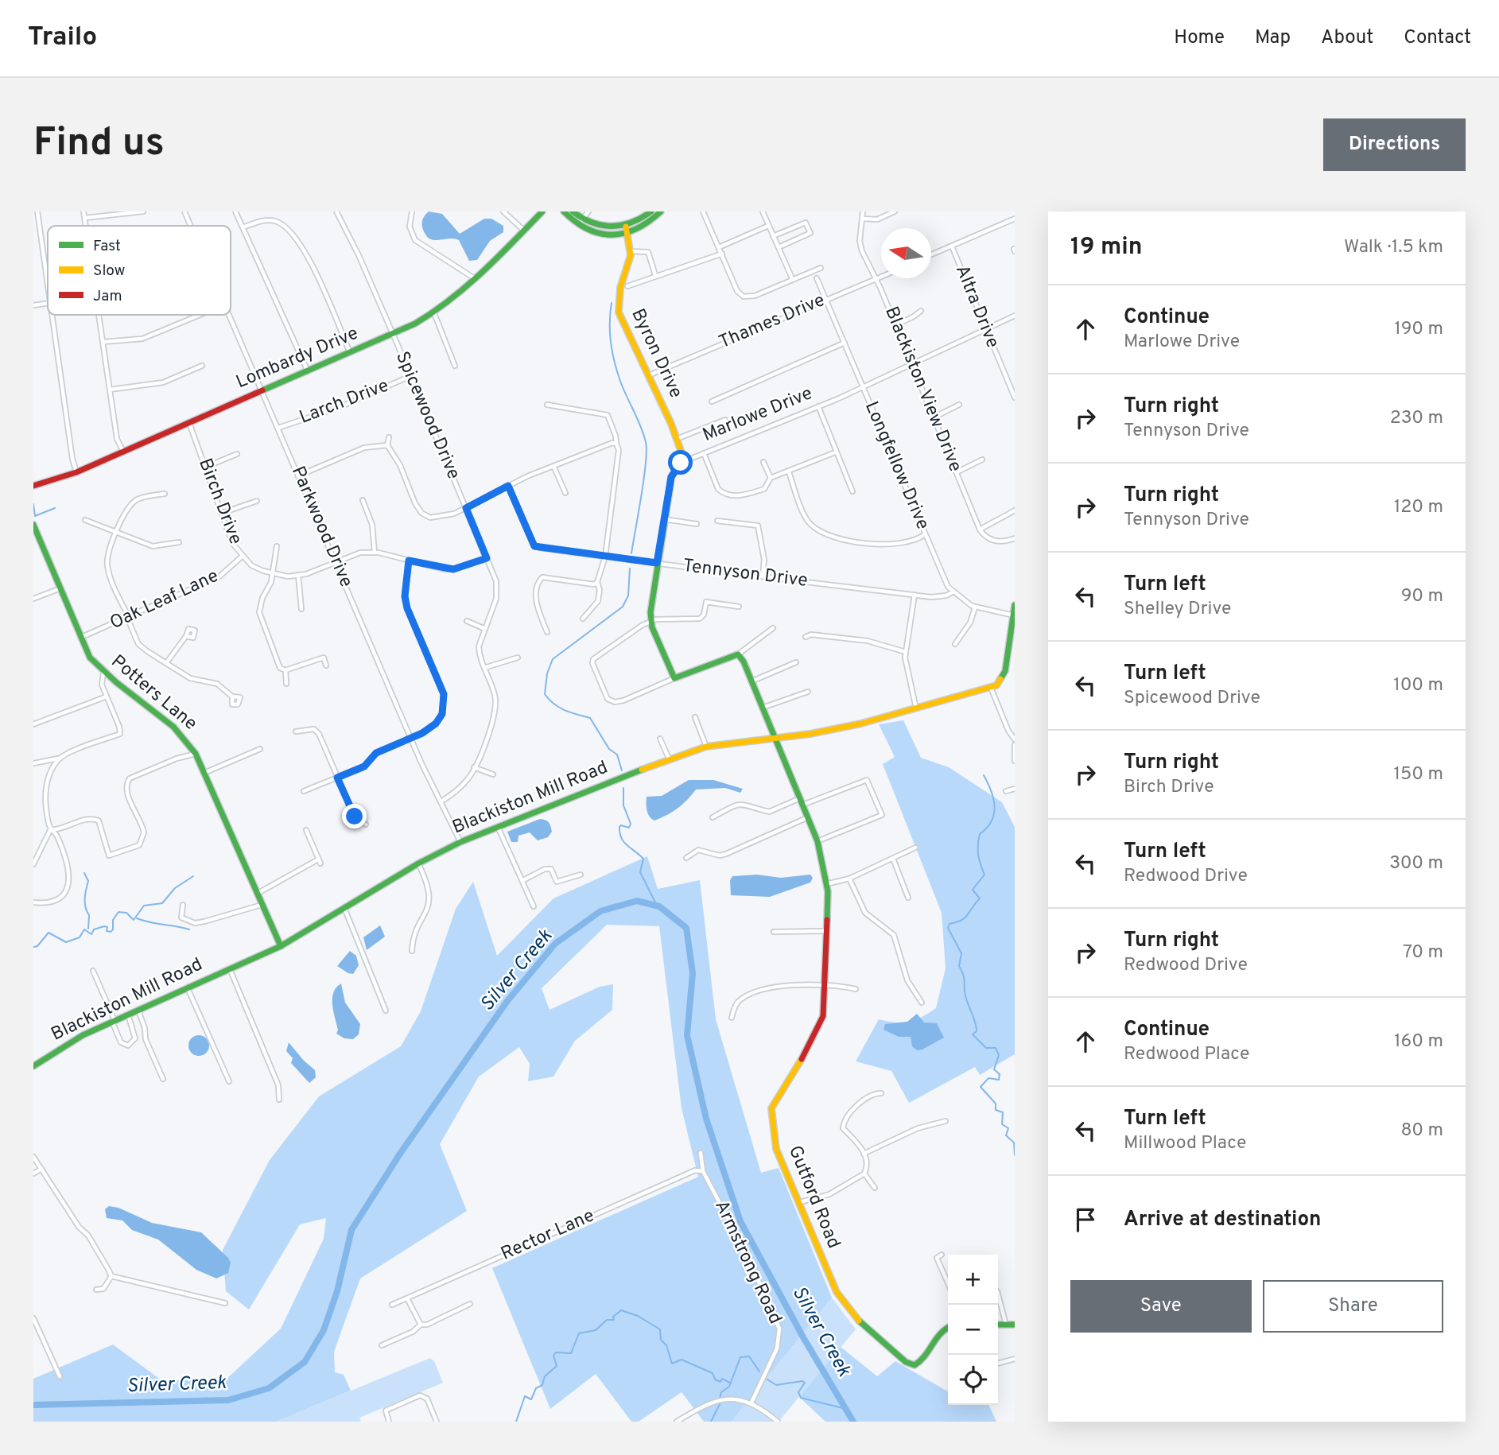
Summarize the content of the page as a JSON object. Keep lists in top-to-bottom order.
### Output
{
  "streets": {
    "street": [
      "Altra Drive",
      "Thames Drive",
      "Byron Drive",
      "Lombardy Drive",
      "Blackiston View Drive",
      "Larch Drive",
      "Marlowe Drive",
      "Spicewood Drive",
      "Longfellow Drive",
      "Birch Drive",
      "Parkwood Drive",
      "Tennyson Drive",
      "Oak Leaf Lane",
      "Potters Lane",
      "Blackiston Mill Road",
      "Gutford Road",
      "Rector Lane",
      "Armstrong Road"
    ]
  },
  "crossings": [
    ["Altra Drive", "Marlowe Drive"],
    ["Thames Drive", "Byron Drive"],
    ["Thames Drive", "Blackiston View Drive"],
    ["Thames Drive", "Longfellow Drive"],
    ["Byron Drive", "Marlowe Drive"],
    ["Lombardy Drive", "Spicewood Drive"],
    ["Lombardy Drive", "Birch Drive"],
    ["Lombardy Drive", "Parkwood Drive"],
    ["Blackiston View Drive", "Marlowe Drive"],
    ["Larch Drive", "Spicewood Drive"],
    ["Larch Drive", "Parkwood Drive"],
    ["Marlowe Drive", "Longfellow Drive"],
    ["Spicewood Drive", "Birch Drive"],
    ["Spicewood Drive", "Parkwood Drive"],
    ["Longfellow Drive", "Tennyson Drive"],
    ["Birch Drive", "Parkwood Drive"],
    ["Birch Drive", "Oak Leaf Lane"],
    ["Parkwood Drive", "Blackiston Mill Road"],
    ["Oak Leaf Lane", "Potters Lane"],
    ["Potters Lane", "Blackiston Mill Road"],
    ["Blackiston Mill Road", "Gutford Road"],
    ["Rector Lane", "Armstrong Road"]
  ],
  "water": ["Silver Creek"],
  "legend": ["Fast", "Slow", "Jam"],
  "north": "left",
  "page": {
    "header": "Trailo",
    "nav": [
      "Home",
      "Map",
      "About",
      "Contact"
    ],
    "buttons": [
      "Directions",
      ["Save", "Share"]
    ],
    "title": "Find us",
    "heading": ["19 min", "Walk · 1.5 km"],
    "list": [
      ["Continue", "Marlowe Drive", "190 m"],
      ["Turn right", "Tennyson Drive", "230 m"],
      ["Turn right", "Tennyson Drive", "120 m"],
      ["Turn left", "Shelley Drive", "90 m"],
      ["Turn left", "Spicewood Drive", "100 m"],
      ["Turn right", "Birch Drive", "150 m"],
      ["Turn left", "Redwood Drive", "300 m"],
      ["Turn right", "Redwood Drive", "70 m"],
      ["Continue", "Redwood Place", "160 m"],
      ["Turn left", "Millwood Place", "80 m"],
      "Arrive at destination"
    ],
    "map_buttons": ["+", "−"]
  }
}
